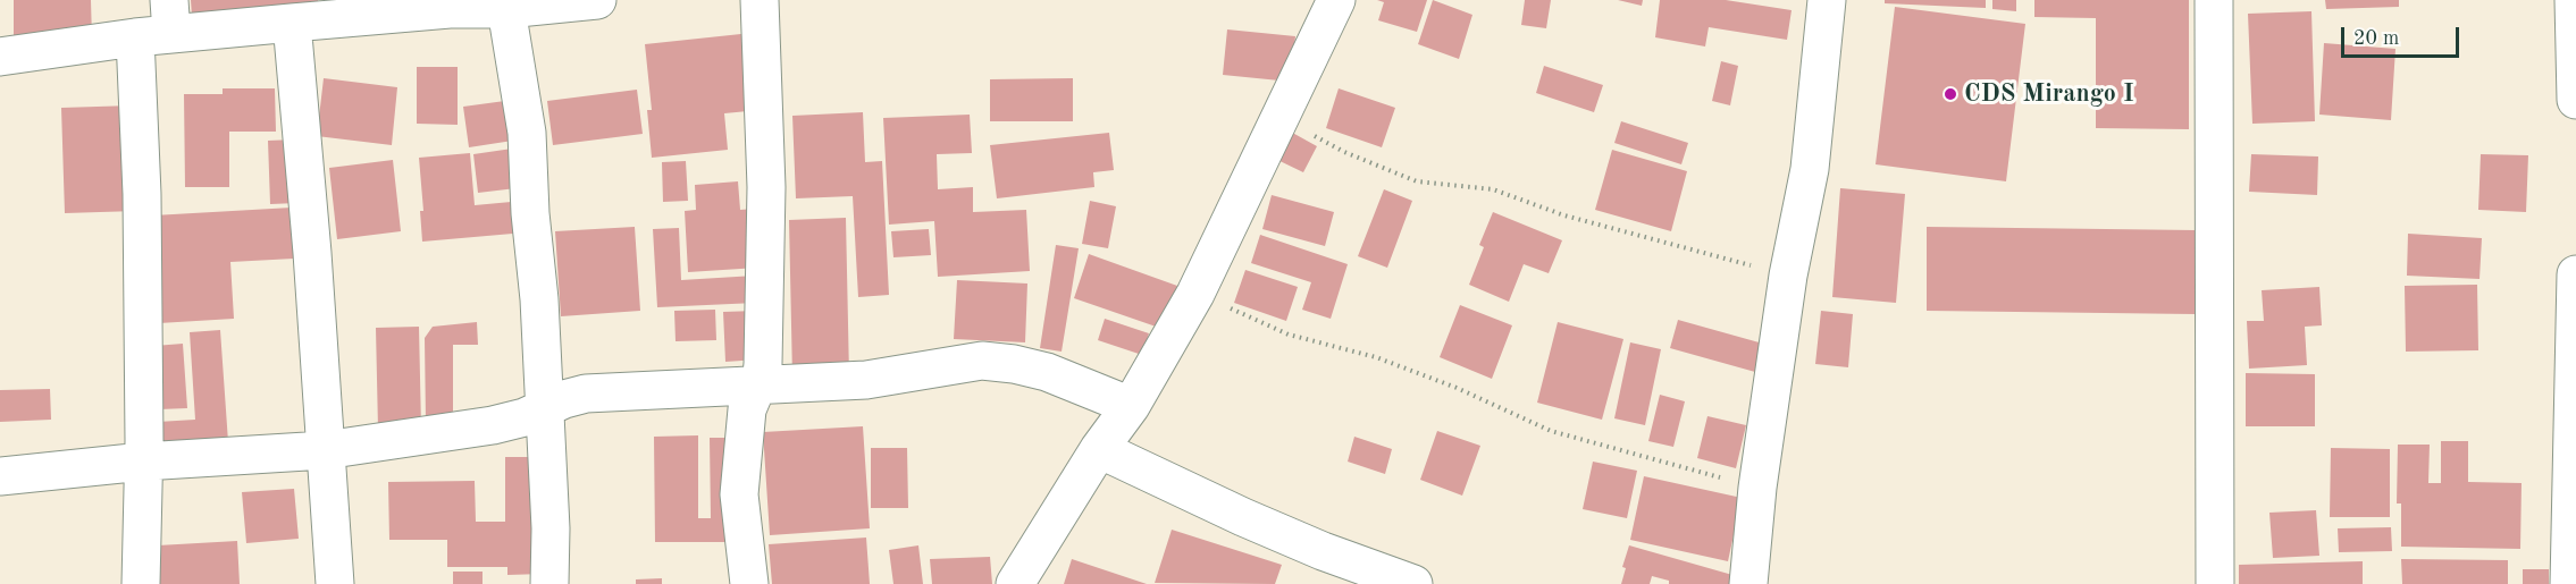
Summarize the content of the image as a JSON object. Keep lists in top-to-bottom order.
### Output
{
  "places": ["CDS Mirango I"],
  "scale_bar": "20 m"
}
